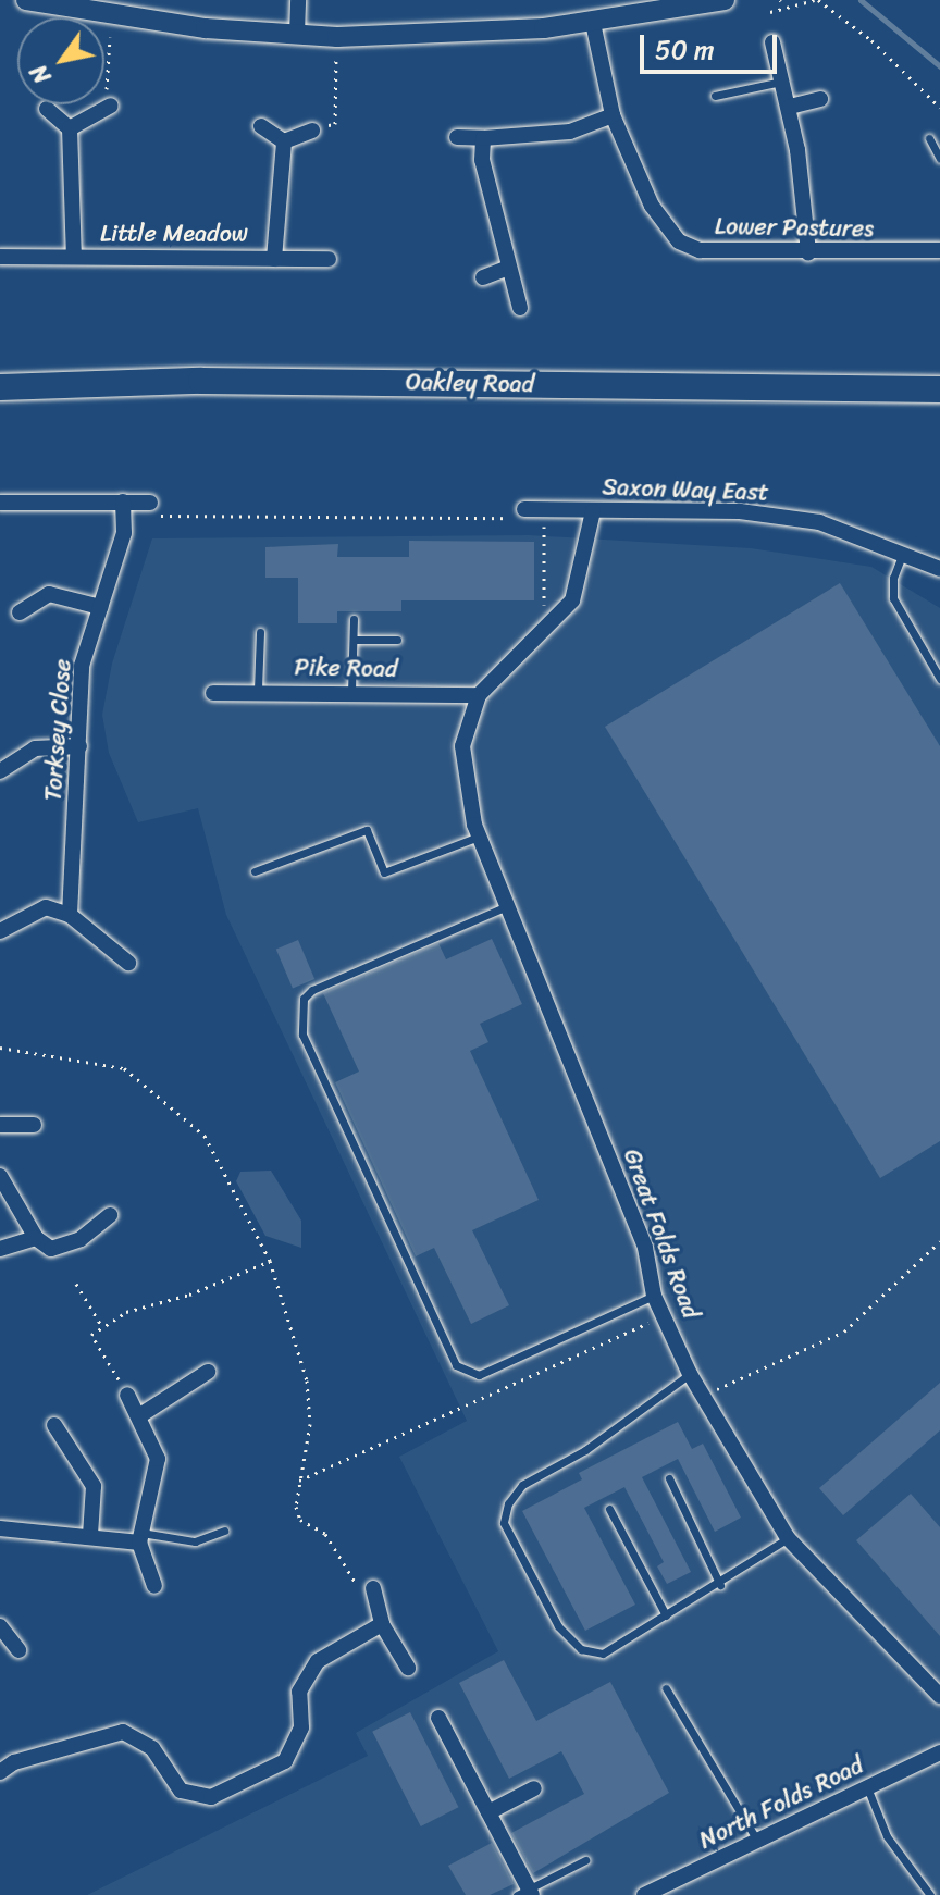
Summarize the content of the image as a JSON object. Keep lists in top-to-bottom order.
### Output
{
  "streets": {
    "main road": ["Oakley Road"],
    "street": [
      "Lower Pastures",
      "Little Meadow",
      "Saxon Way East",
      "Pike Road",
      "Torksey Close",
      "Great Folds Road",
      "North Folds Road"
    ]
  },
  "crossings": [
    ["Pike Road", "Great Folds Road"]
  ],
  "scale_bar": "50 m",
  "north": "bottom left"
}
